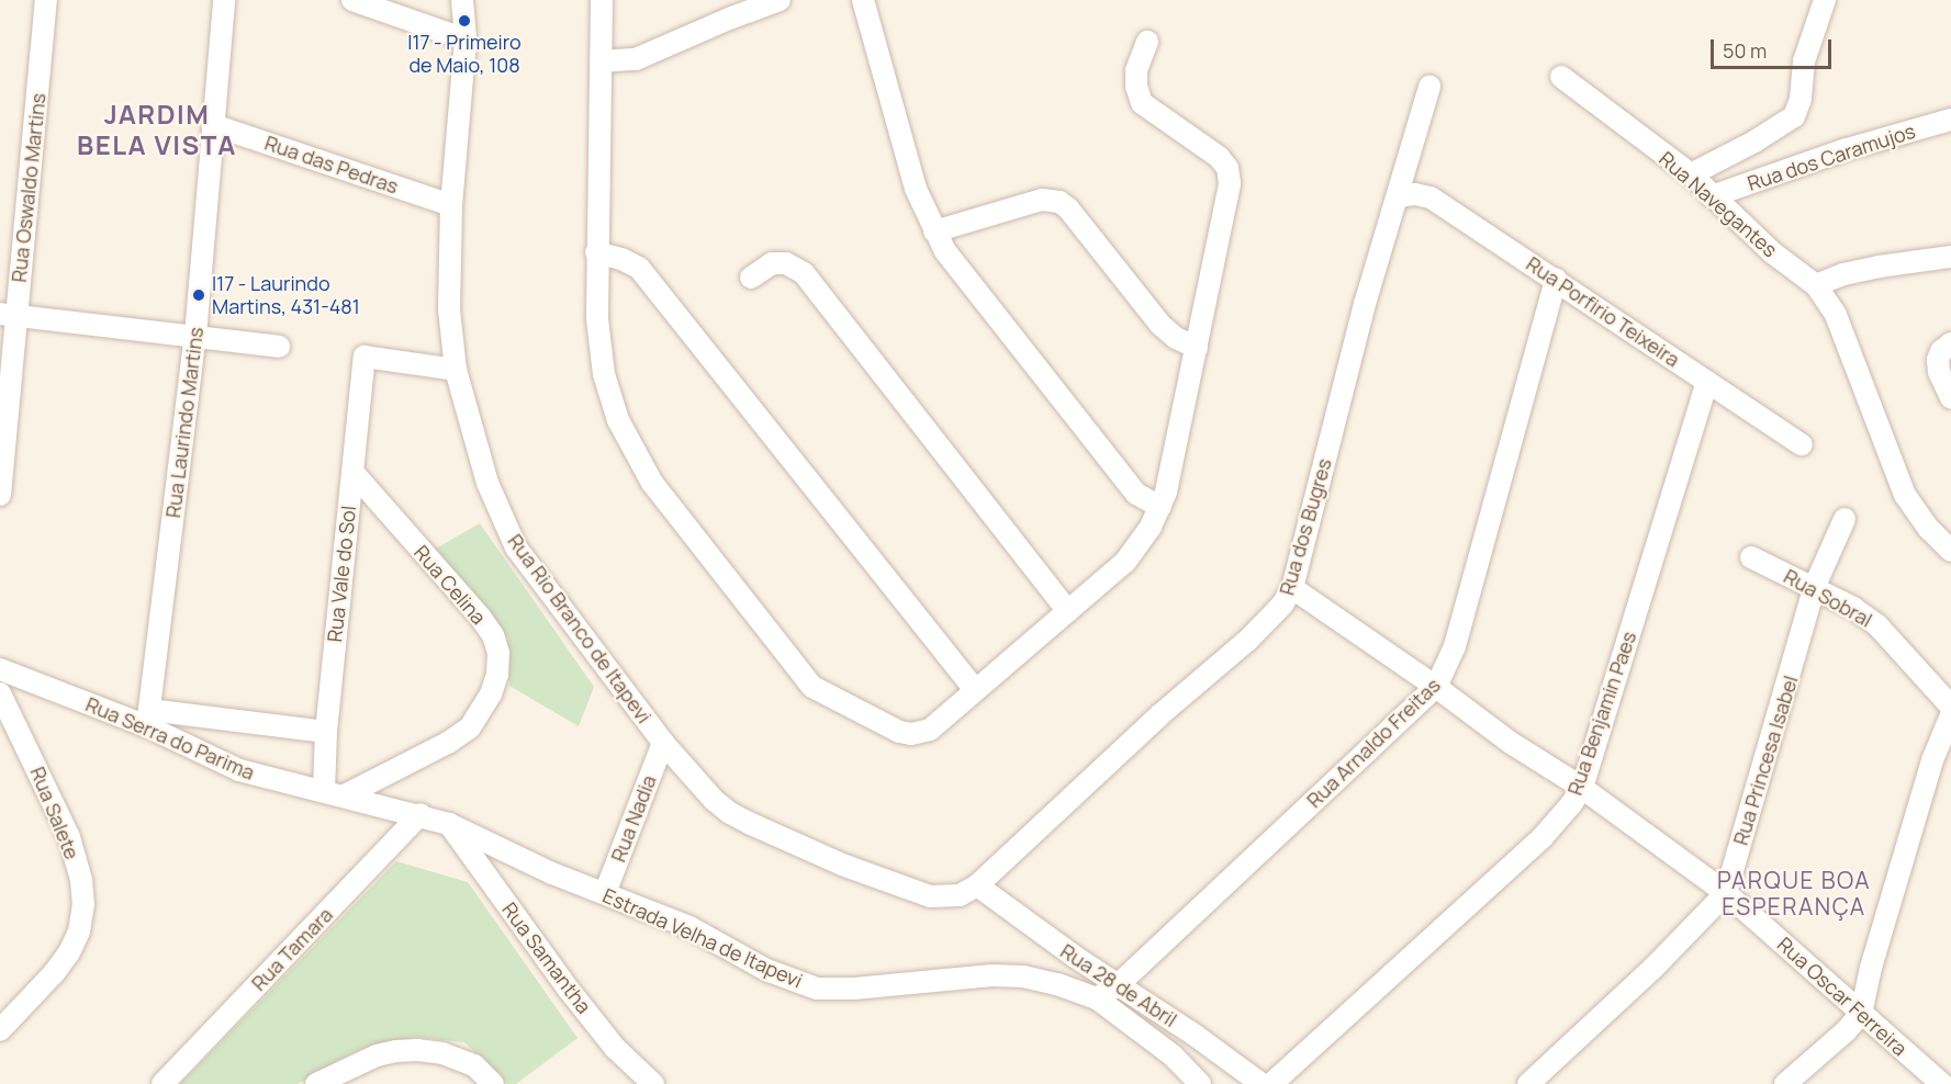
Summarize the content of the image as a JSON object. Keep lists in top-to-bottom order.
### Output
{
  "streets": {
    "street": [
      "Rua dos Caramujos",
      "Rua das Pedras",
      "Rua Oswaldo Martins",
      "Rua Navegantes",
      "Rua Porfirio Teixeira",
      "Rua Laurindo Martins",
      "Rua dos Bugres",
      "Rua Vale do Sol",
      "Rua Celina",
      "Rua Sobral",
      "Rua Rio Branco de Itapevi",
      "Rua Benjamin Paes",
      "Rua Serra do Parima",
      "Rua Arnaldo Freitas",
      "Rua Princesa Isabel",
      "Rua Salete",
      "Rua Nadia",
      "Estrada Velha de Itapevi",
      "Rua Tamara",
      "Rua Samantha",
      "Rua 28 de Abril",
      "Rua Oscar Ferreira"
    ]
  },
  "crossings": [
    ["Rua dos Caramujos", "Rua Navegantes"],
    ["Rua das Pedras", "Rua Laurindo Martins"],
    ["Rua das Pedras", "Rua Rio Branco de Itapevi"],
    ["Rua Porfirio Teixeira", "Rua dos Bugres"],
    ["Rua Porfirio Teixeira", "Rua Benjamin Paes"],
    ["Rua Porfirio Teixeira", "Rua Arnaldo Freitas"],
    ["Rua Laurindo Martins", "Rua Serra do Parima"],
    ["Rua dos Bugres", "Rua Rio Branco de Itapevi"],
    ["Rua dos Bugres", "Rua 28 de Abril"],
    ["Rua dos Bugres", "Rua Oscar Ferreira"],
    ["Rua Vale do Sol", "Rua Celina"],
    ["Rua Vale do Sol", "Rua Rio Branco de Itapevi"],
    ["Rua Vale do Sol", "Rua Serra do Parima"],
    ["Rua Celina", "Rua Serra do Parima"],
    ["Rua Sobral", "Rua Princesa Isabel"],
    ["Rua Rio Branco de Itapevi", "Rua Nadia"],
    ["Rua Rio Branco de Itapevi", "Rua 28 de Abril"],
    ["Rua Benjamin Paes", "Rua Oscar Ferreira"],
    ["Rua Serra do Parima", "Estrada Velha de Itapevi"],
    ["Rua Serra do Parima", "Rua Tamara"],
    ["Rua Arnaldo Freitas", "Estrada Velha de Itapevi"],
    ["Rua Arnaldo Freitas", "Rua 28 de Abril"],
    ["Rua Arnaldo Freitas", "Rua Oscar Ferreira"],
    ["Rua Princesa Isabel", "Rua Oscar Ferreira"],
    ["Rua Nadia", "Estrada Velha de Itapevi"],
    ["Estrada Velha de Itapevi", "Rua Tamara"],
    ["Estrada Velha de Itapevi", "Rua Samantha"]
  ],
  "districts": ["JARDIM BELA VISTA", "PARQUE BOA ESPERANÇA"],
  "places": ["I17 - Primeiro de Maio, 108", "I17 - Laurindo Martins, 431-481"],
  "scale_bar": "50 m"
}
